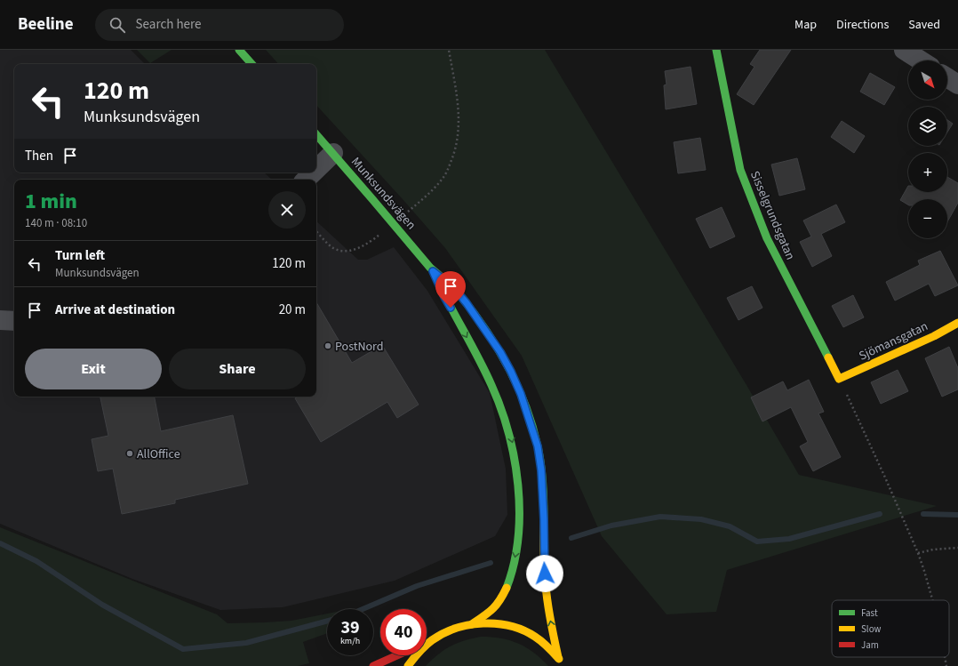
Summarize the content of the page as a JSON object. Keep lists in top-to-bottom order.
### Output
{
  "streets": {
    "street": ["Munksundsvägen", "Sisselgrundsgatan", "Sjömansgatan"]
  },
  "crossings": [
    ["Sisselgrundsgatan", "Sjömansgatan"]
  ],
  "places": ["PostNord", "AllOffice"],
  "legend": ["Fast", "Slow", "Jam"],
  "north": "bottom right",
  "page": {
    "header": "Beeline",
    "search": "Search here",
    "nav": ["Map", "Directions", "Saved"],
    "map_buttons": ["+", "−"],
    "turn": ["120 m", "Munksundsvägen"],
    "then": "Then",
    "heading": ["1 min", "140 m · 08:10"],
    "list": [
      {
        "name": "Turn left",
        "note": "Munksundsvägen",
        "value": "120 m"
      },
      {
        "name": "Arrive at destination",
        "value": "20 m"
      }
    ],
    "buttons": ["Exit", "Share"],
    "speed": "39 km/h",
    "limit": "40"
  }
}
